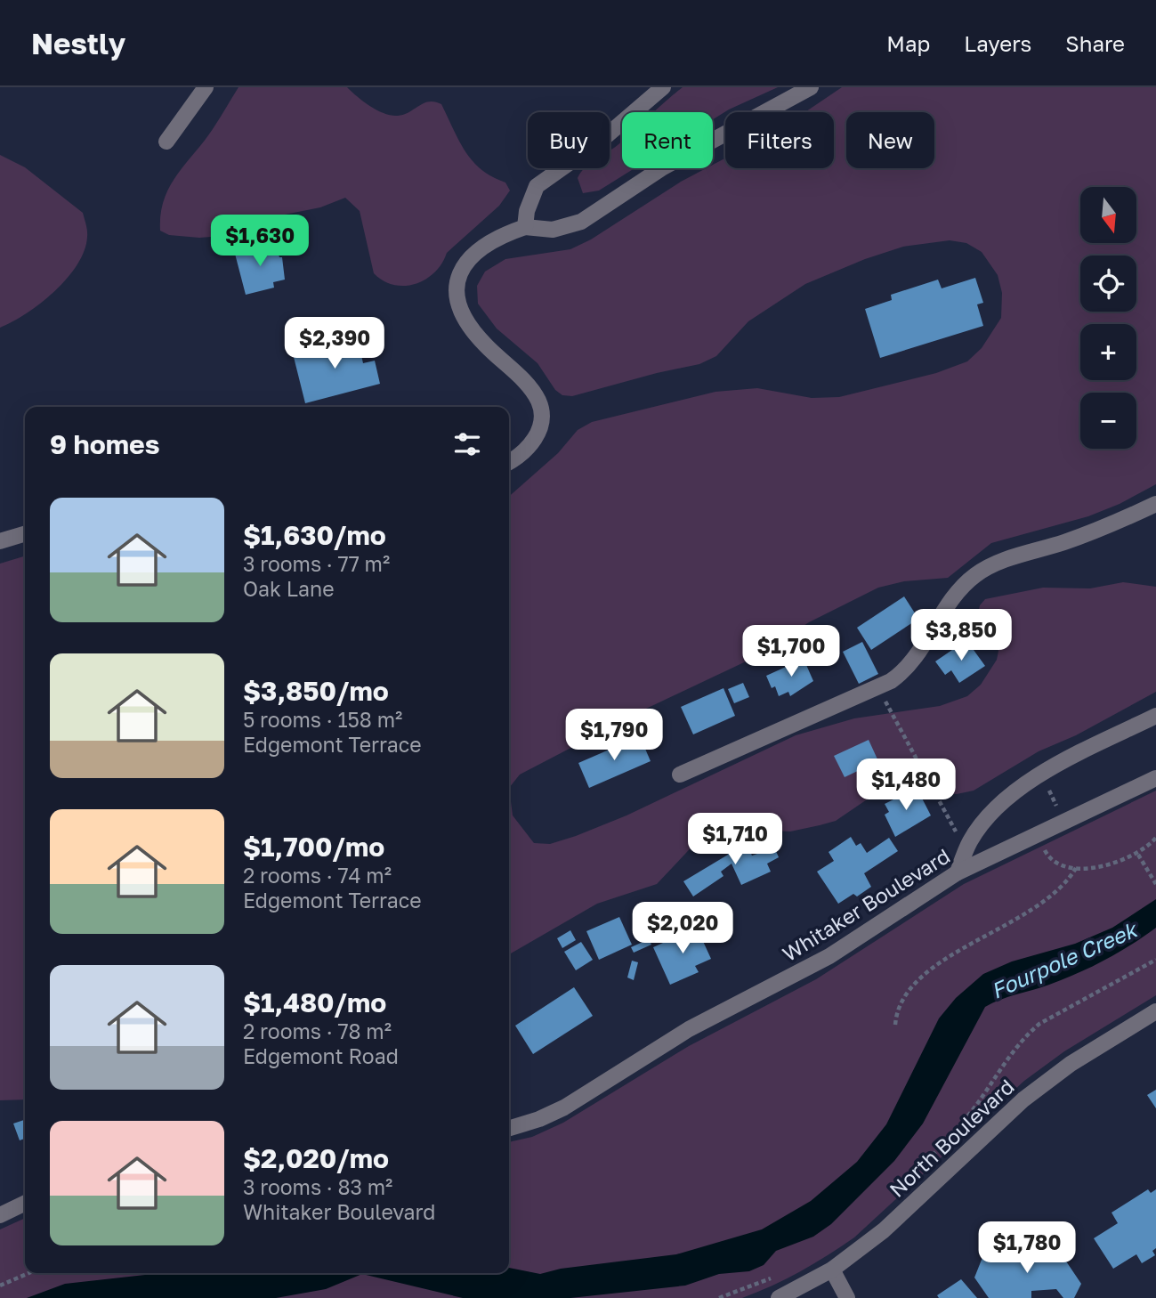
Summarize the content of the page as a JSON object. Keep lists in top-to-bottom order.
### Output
{
  "streets": {
    "street": ["Whitaker Boulevard", "North Boulevard"]
  },
  "water": ["Fourpole Creek"],
  "north": "bottom",
  "page": {
    "header": "Nestly",
    "nav": ["Map", "Layers", "Share"],
    "chip": [
      "Buy",
      "Rent",
      "Filters",
      "New"
    ],
    "map_buttons": ["+", "−"],
    "price": [
      "$1,630",
      "$2,390",
      "$3,850",
      "$1,700",
      "$1,790",
      "$1,480",
      "$1,710",
      "$2,020",
      "$1,780"
    ],
    "heading": "9 homes",
    "list": [
      {
        "name": "$1,630/mo",
        "note": "3 rooms · 77 m² · Oak Lane"
      },
      {
        "name": "$3,850/mo",
        "note": "5 rooms · 158 m² · Edgemont Terrace"
      },
      {
        "name": "$1,700/mo",
        "note": "2 rooms · 74 m² · Edgemont Terrace"
      },
      {
        "name": "$1,480/mo",
        "note": "2 rooms · 78 m² · Edgemont Road"
      },
      {
        "name": "$2,020/mo",
        "note": "3 rooms · 83 m² · Whitaker Boulevard"
      }
    ]
  }
}
